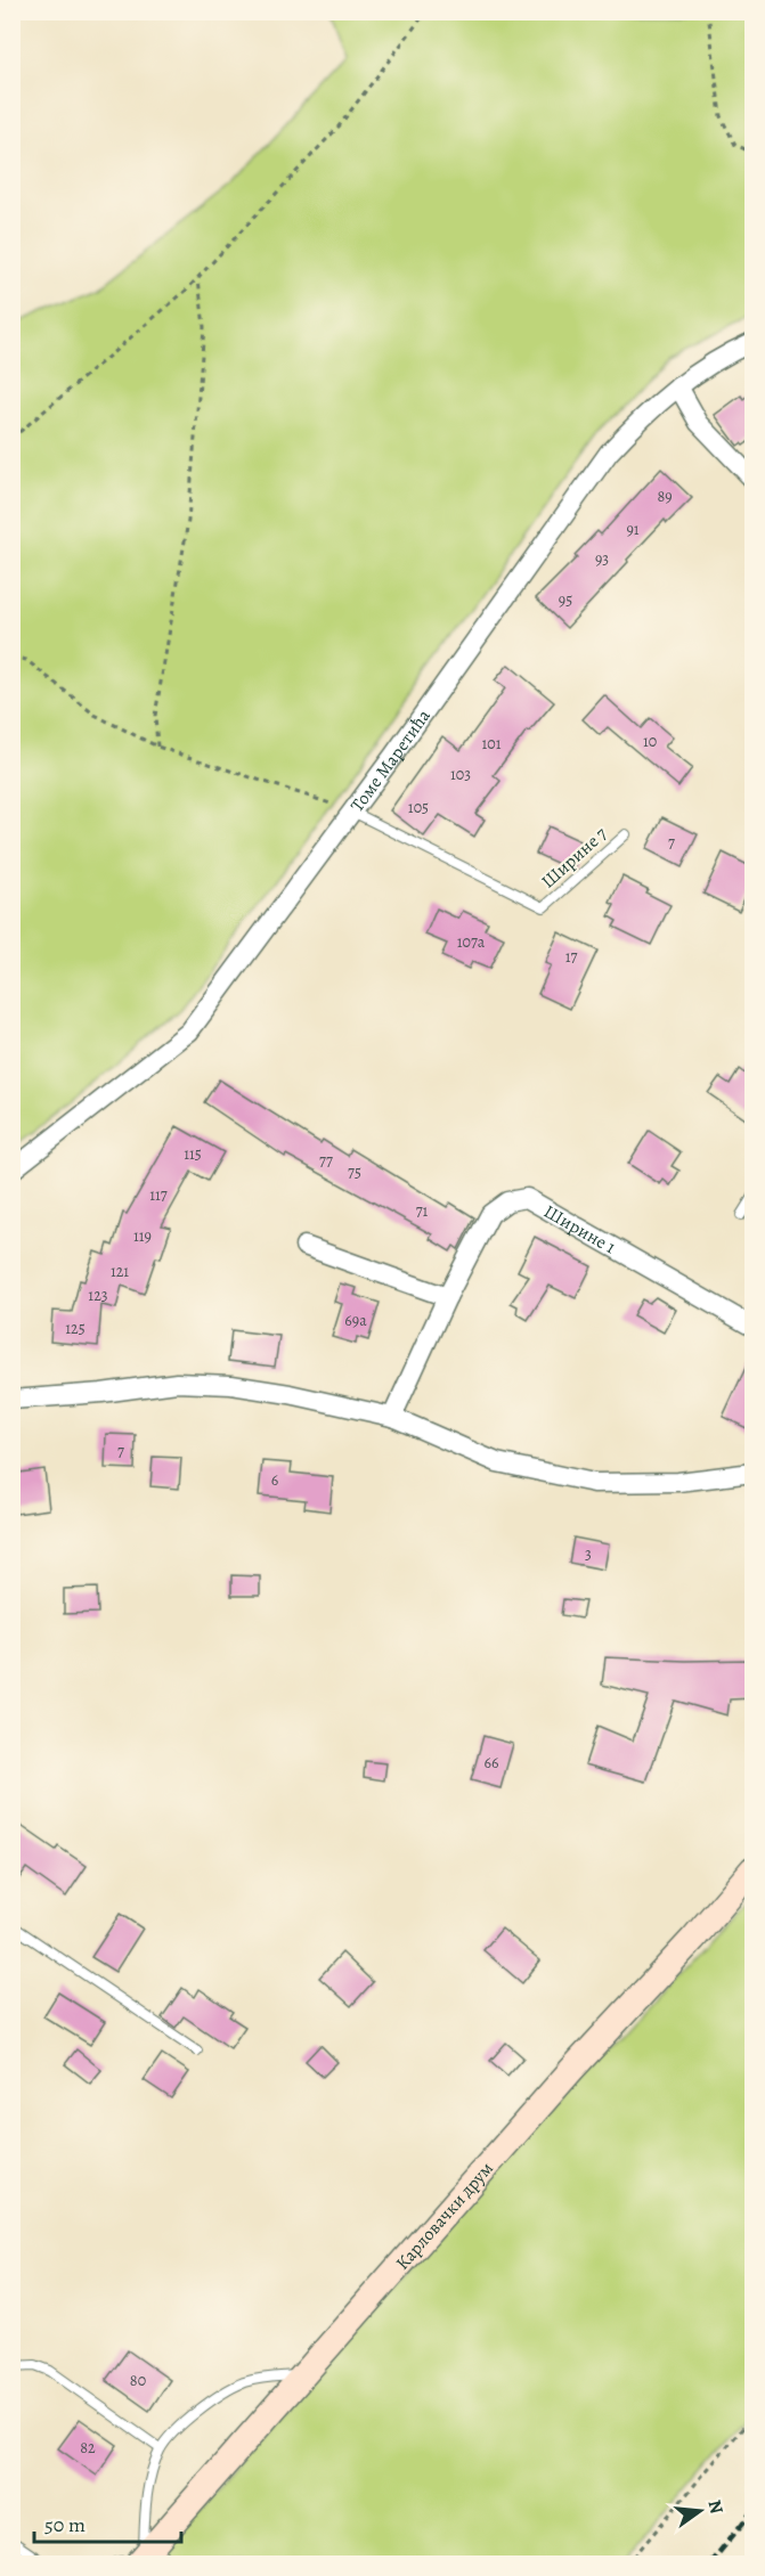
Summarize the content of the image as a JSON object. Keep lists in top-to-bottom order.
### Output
{
  "streets": {
    "main road": ["Карловачки друм"],
    "street": ["Томе Маретића", "Ширине 1"],
    "lane": ["Ширине 7"]
  },
  "crossings": [
    ["Томе Маретића", "Ширине 7"]
  ],
  "house_numbers": [
    "89",
    "91",
    "93",
    "95",
    "10",
    "101",
    "103",
    "105",
    "7",
    "107a",
    "17",
    "115",
    "77",
    "75",
    "117",
    "71",
    "119",
    "121",
    "123",
    "69a",
    "125",
    "7",
    "6",
    "3",
    "66",
    "80",
    "82"
  ],
  "scale_bar": "50 m",
  "north": "right"
}
